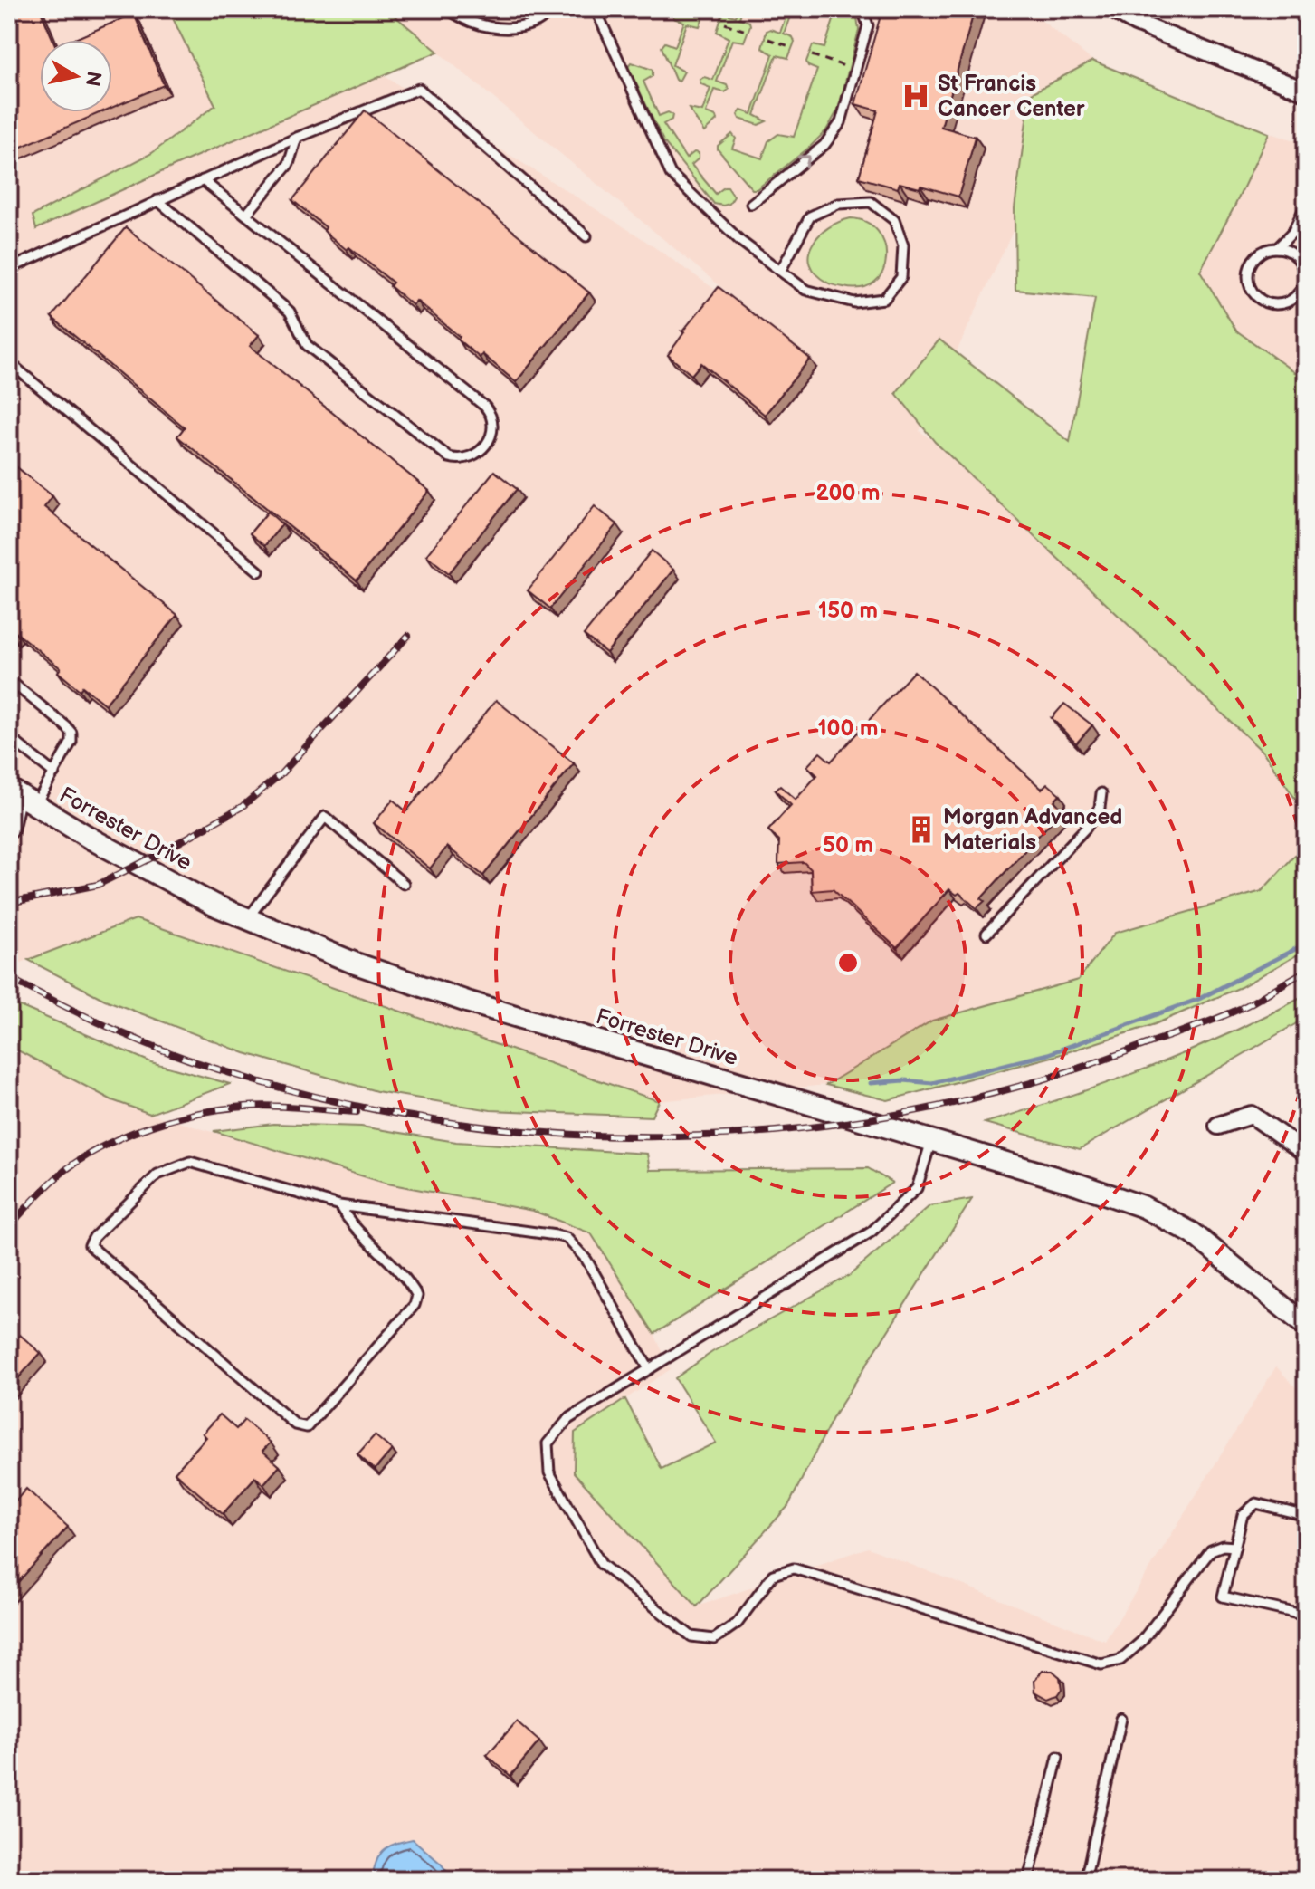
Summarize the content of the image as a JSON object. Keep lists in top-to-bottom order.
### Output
{
  "streets": {
    "street": ["Forrester Drive"]
  },
  "places": {
    "hospital": ["St Francis Cancer Center"],
    "building": ["Morgan Advanced Materials"]
  },
  "north": "right",
  "rings": [
    "200 m",
    "150 m",
    "100 m",
    "50 m"
  ]
}
